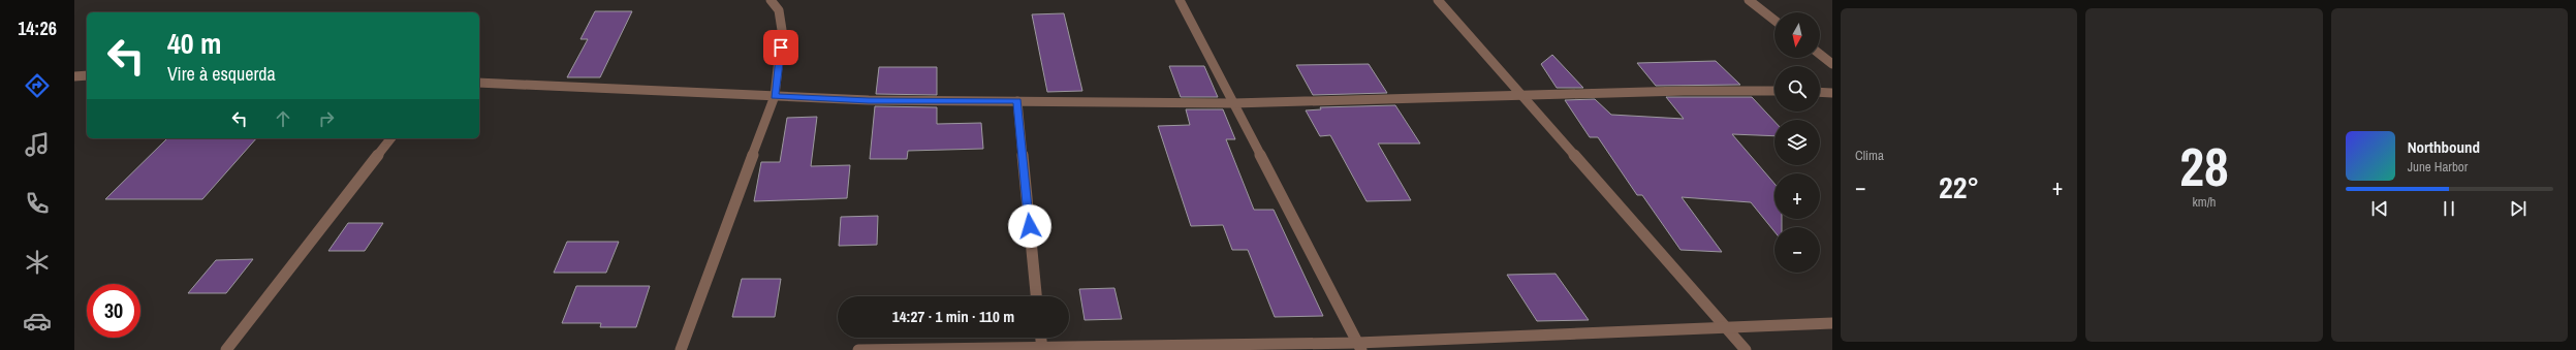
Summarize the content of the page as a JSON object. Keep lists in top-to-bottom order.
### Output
{
  "north": "bottom",
  "page": {
    "tabs": "14:26",
    "tile": [
      "Clima",
      ["28", "km/h"]
    ],
    "map_buttons": ["+", "−"],
    "turn": ["40 m", "Vire à esquerda"],
    "song": ["Northbound", "June Harbor"],
    "heat": ["−", "22°", "+"],
    "limit": "30",
    "trip": "14:27 · 1 min · 110 m"
  }
}
